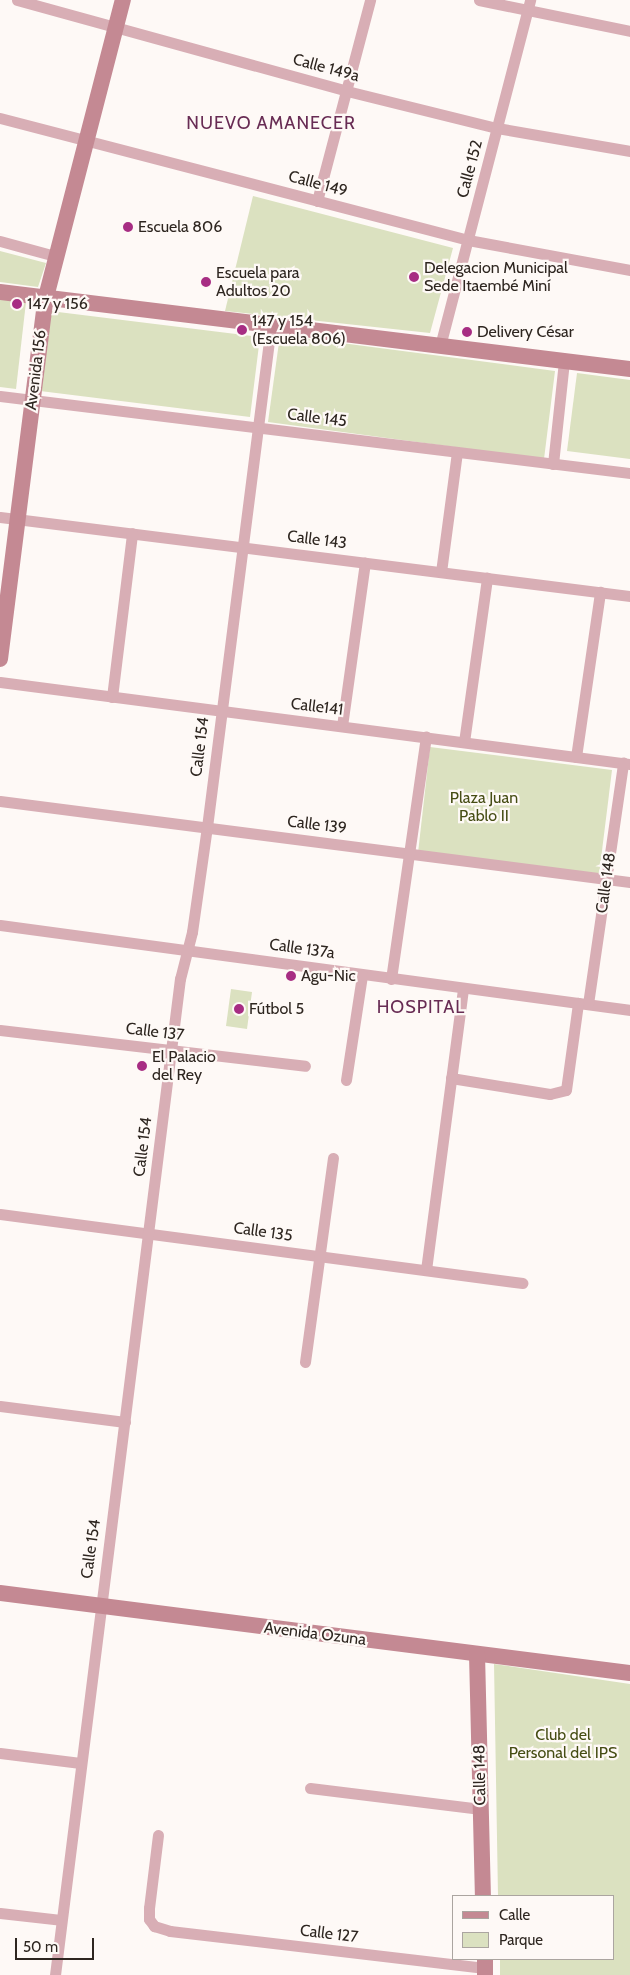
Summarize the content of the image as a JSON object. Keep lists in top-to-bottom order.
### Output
{
  "streets": {
    "main road": ["Avenida 156", "Calle 148", "Avenida Ozuna"],
    "street": [
      "Calle 149a",
      "Calle 152",
      "Calle 149",
      "Calle 145",
      "Calle 143",
      "Calle141",
      "Calle 154",
      "Calle 139",
      "Calle 137a",
      "Calle 137",
      "Calle 135",
      "Calle 127"
    ]
  },
  "crossings": [
    ["Calle 149a", "Calle 152"],
    ["Calle 149a", "Avenida 156"],
    ["Calle 152", "Calle 149"],
    ["Calle 149", "Avenida 156"],
    ["Avenida 156", "Calle 145"],
    ["Avenida 156", "Calle 143"],
    ["Calle 145", "Calle 154"],
    ["Calle 143", "Calle 154"],
    ["Calle141", "Calle 154"],
    ["Calle141", "Calle 148"],
    ["Calle 154", "Calle 139"],
    ["Calle 154", "Calle 137a"],
    ["Calle 154", "Calle 137"],
    ["Calle 154", "Calle 135"],
    ["Calle 154", "Avenida Ozuna"],
    ["Calle 139", "Calle 148"],
    ["Calle 148", "Calle 137a"],
    ["Calle 148", "Avenida Ozuna"]
  ],
  "districts": ["NUEVO AMANECER", "HOSPITAL"],
  "parks": ["Plaza Juan Pablo II", "Club del Personal del IPS"],
  "places": [
    "Escuela 806",
    "Delegacion Municipal Sede Itaembé Miní",
    "Escuela para Adultos 20",
    "147 y 156",
    "147 y 154 (Escuela 806)",
    "Delivery César",
    "Agu-Nic",
    "Fútbol 5",
    "El Palacio del Rey"
  ],
  "legend": ["Calle", "Parque"],
  "scale_bar": "50 m"
}
